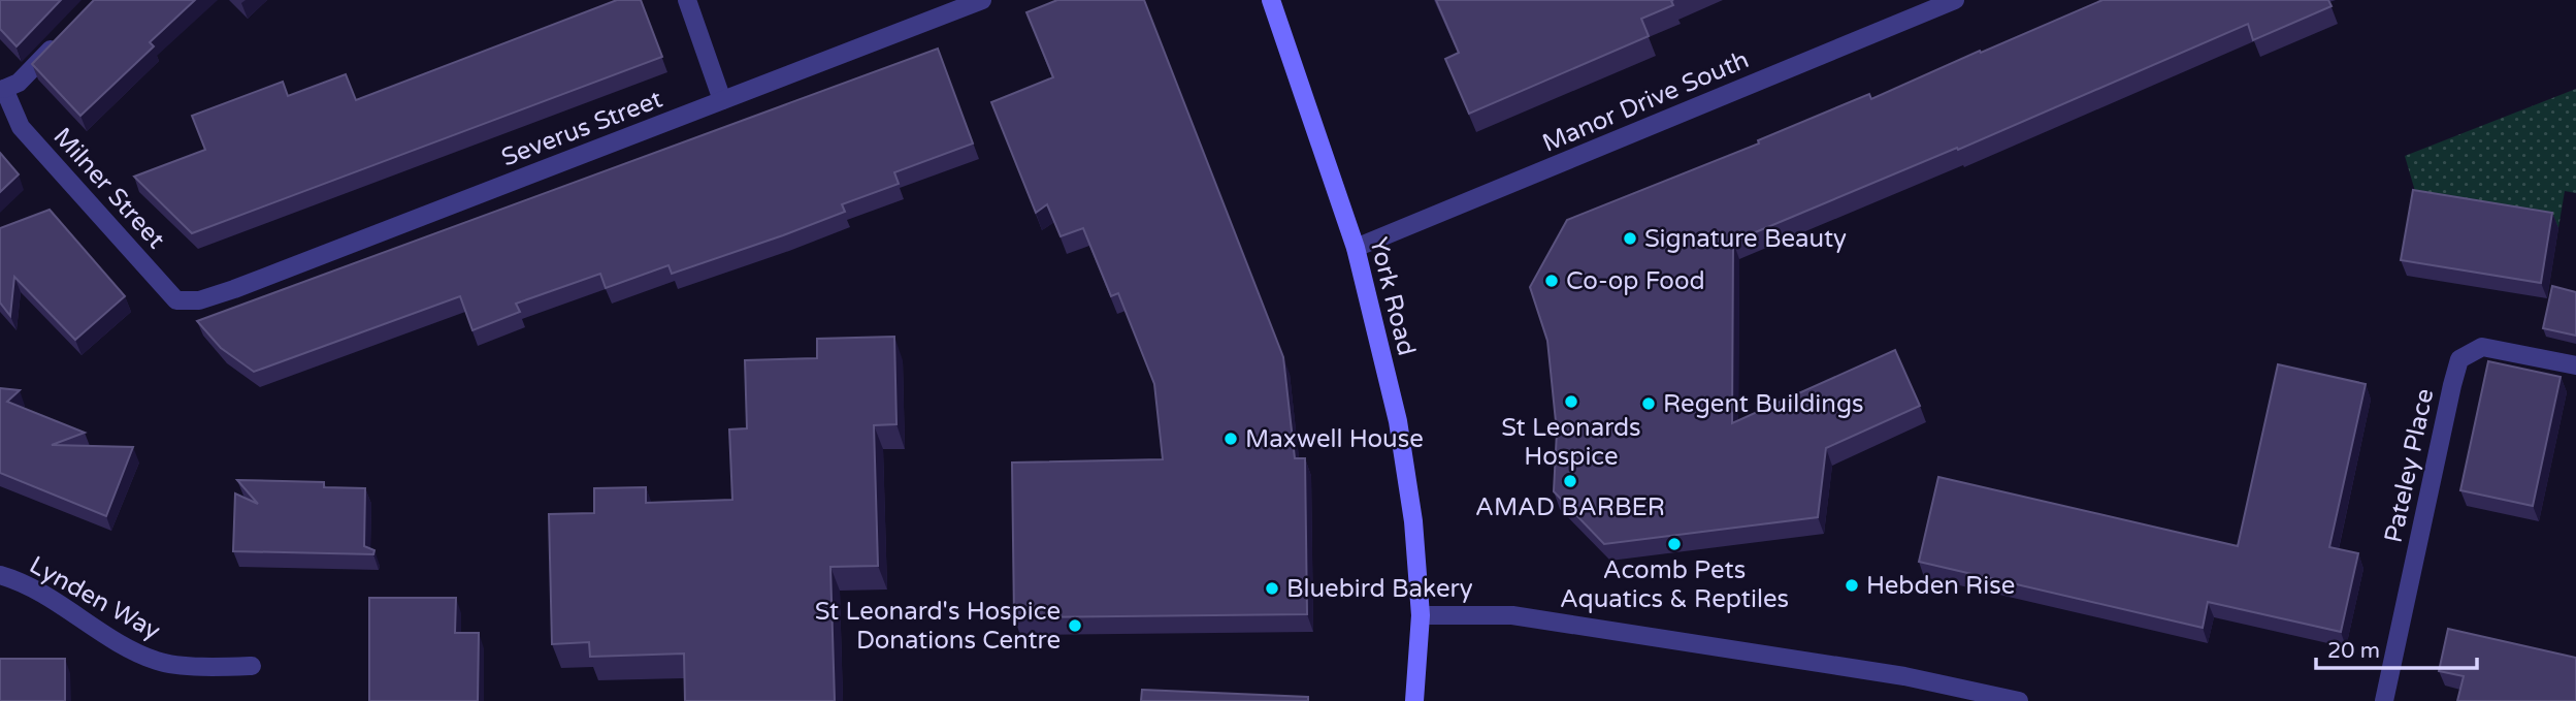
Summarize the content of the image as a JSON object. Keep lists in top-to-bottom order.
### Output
{
  "streets": {
    "main road": ["York Road"],
    "street": [
      "Manor Drive South",
      "Severus Street",
      "Milner Street",
      "Pateley Place",
      "Lynden Way"
    ]
  },
  "crossings": [
    ["Manor Drive South", "York Road"],
    ["Severus Street", "Milner Street"]
  ],
  "places": [
    "Signature Beauty",
    "Co-op Food",
    "St Leonards Hospice",
    "Regent Buildings",
    "Maxwell House",
    "AMAD BARBER",
    "Acomb Pets Aquatics & Reptiles",
    "Hebden Rise",
    "Bluebird Bakery",
    "St Leonard's Hospice Donations Centre"
  ],
  "scale_bar": "20 m"
}
